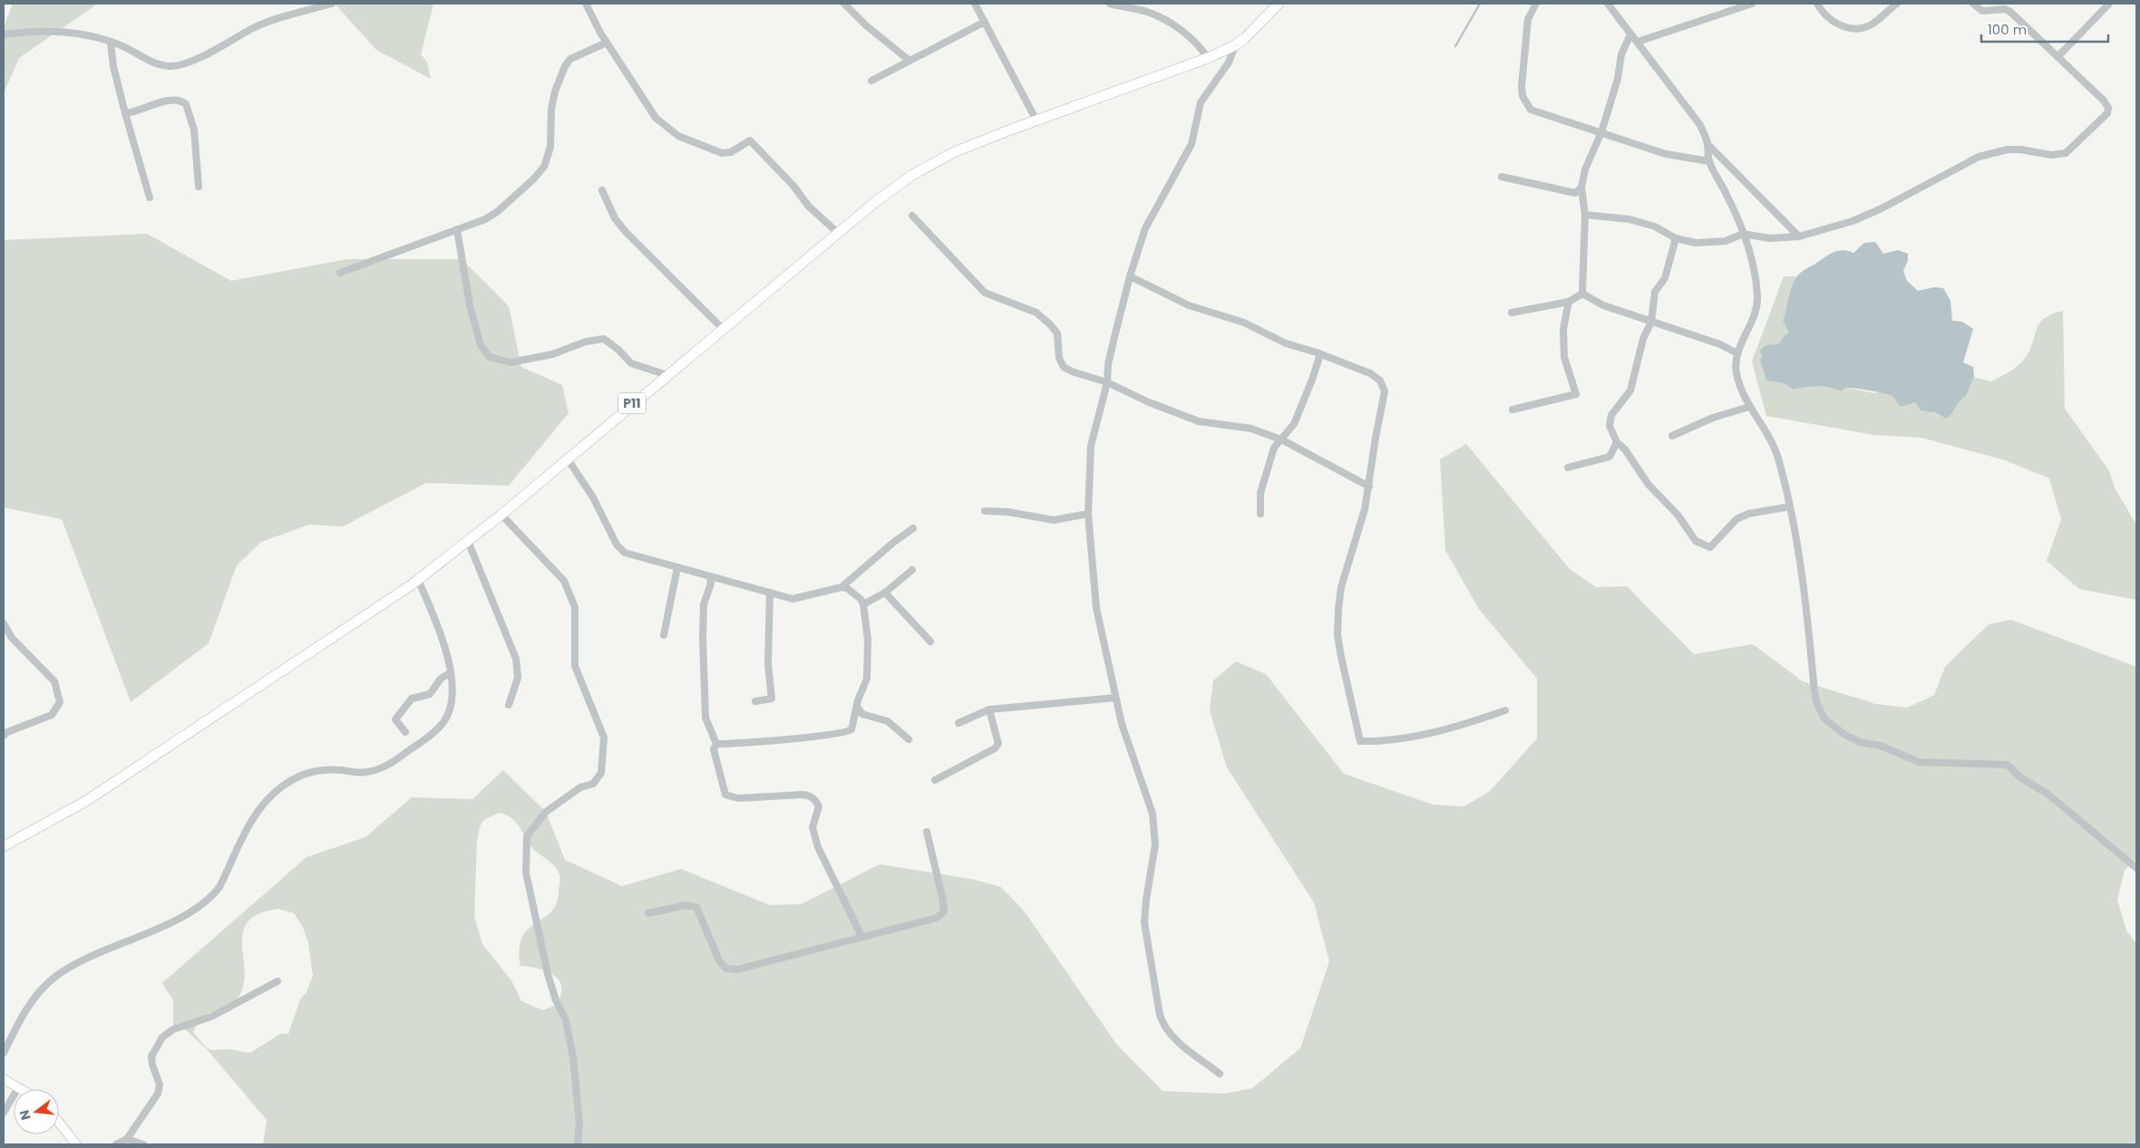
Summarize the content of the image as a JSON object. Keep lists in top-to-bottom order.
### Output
{
  "streets": {
    "main road": ["P11"]
  },
  "scale_bar": "100 m",
  "north": "left"
}
